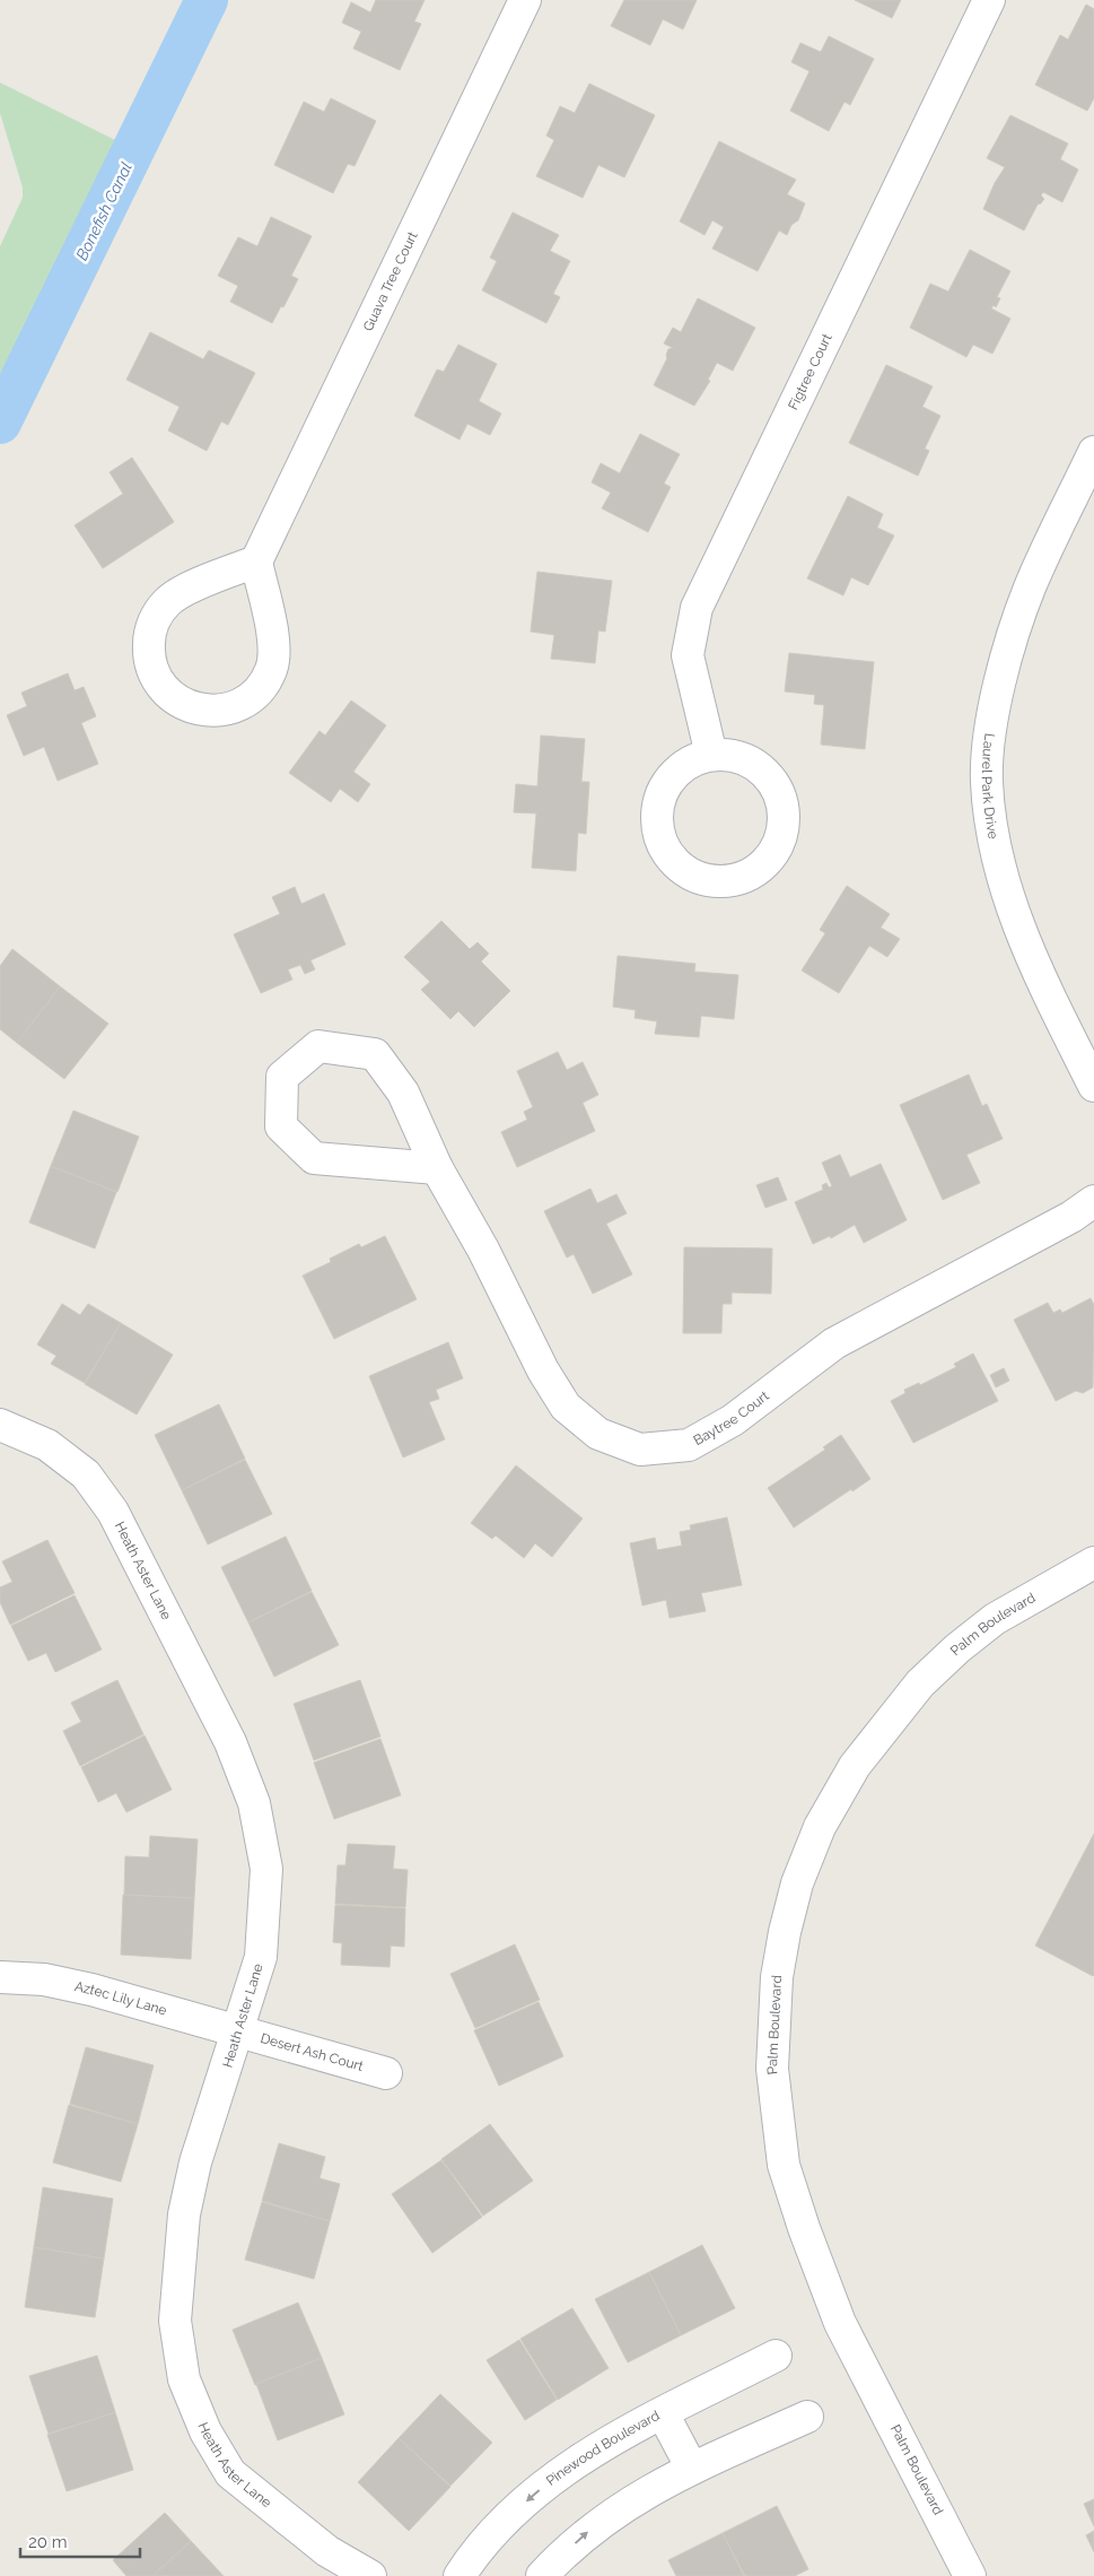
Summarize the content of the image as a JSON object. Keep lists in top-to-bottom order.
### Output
{
  "streets": {
    "street": [
      "Guava Tree Court",
      "Figtree Court",
      "Laurel Park Drive",
      "Baytree Court",
      "Heath Aster Lane",
      "Palm Boulevard",
      "Aztec Lily Lane",
      "Desert Ash Court",
      "Pinewood Boulevard"
    ]
  },
  "crossings": [
    ["Heath Aster Lane", "Aztec Lily Lane"],
    ["Heath Aster Lane", "Desert Ash Court"],
    ["Aztec Lily Lane", "Desert Ash Court"]
  ],
  "water": ["Bonefish Canal"],
  "scale_bar": "20 m"
}
